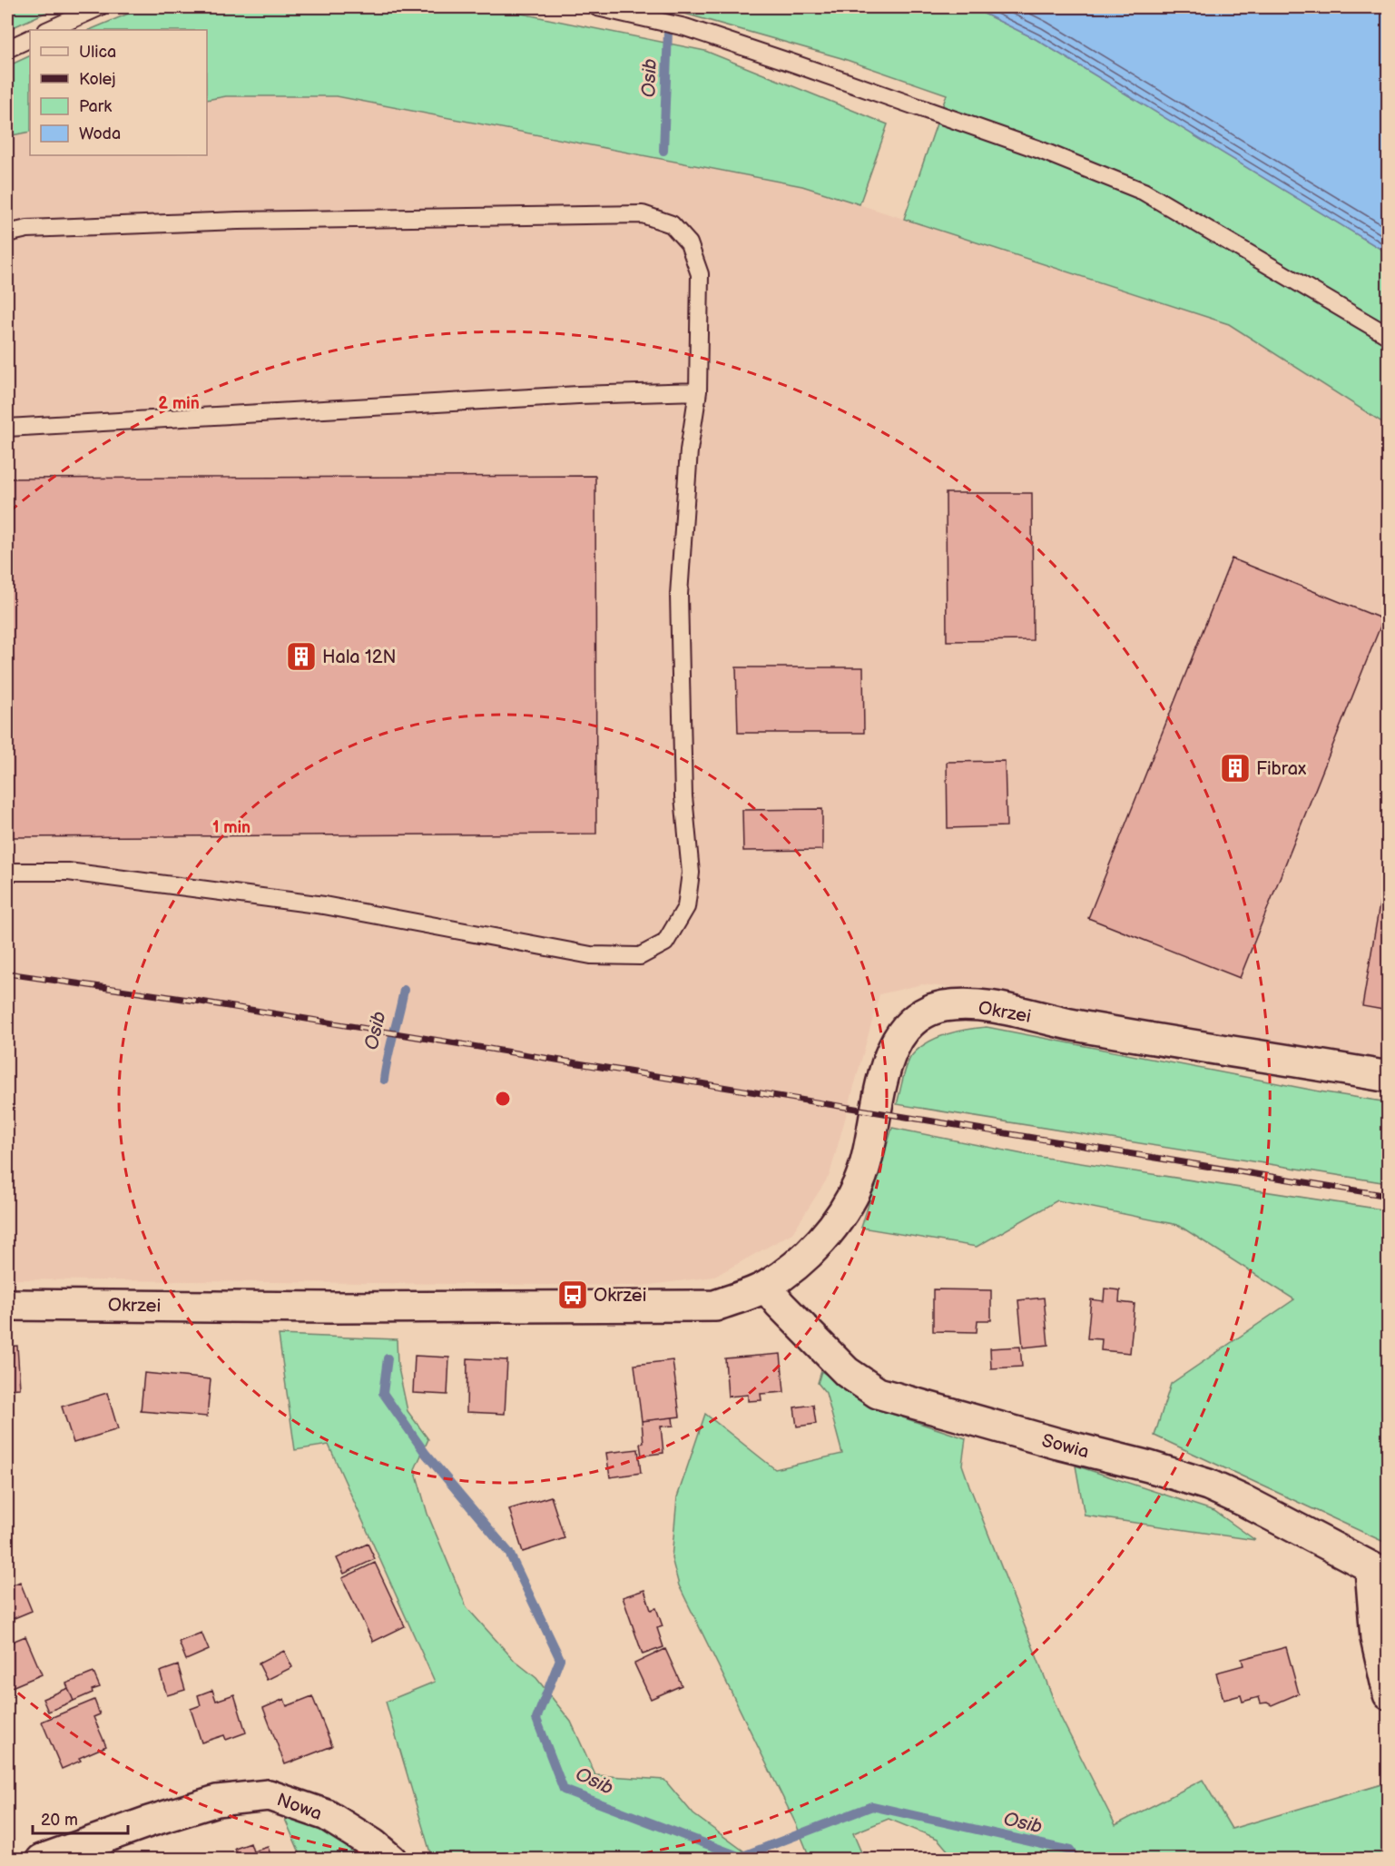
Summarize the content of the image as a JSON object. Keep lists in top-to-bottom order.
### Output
{
  "streets": {
    "street": ["Okrzei", "Sowia", "Nowa"]
  },
  "crossings": [
    ["Okrzei", "Sowia"]
  ],
  "water": ["Osib"],
  "places": {
    "building": ["Hala 12N", "Fibrax"],
    "bus stop": ["Okrzei"]
  },
  "legend": [
    "Ulica",
    "Kolej",
    "Park",
    "Woda"
  ],
  "scale_bar": "20 m",
  "rings": ["2 min", "1 min"]
}
